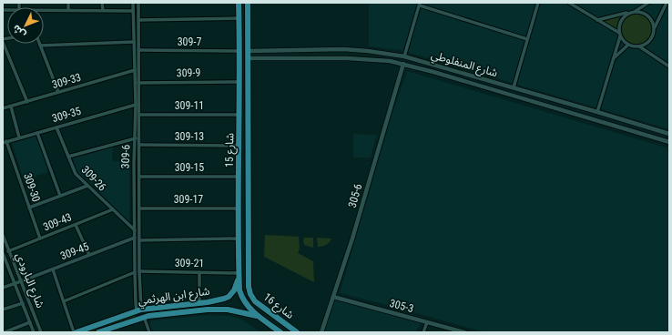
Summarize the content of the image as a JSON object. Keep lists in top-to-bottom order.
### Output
{
  "streets": {
    "main road": ["شارع 15", "شارع ابن الهرثمي", "شارع 16"],
    "street": [
      "309-7",
      "شارع المنفلوطي",
      "309-9",
      "309-33",
      "309-11",
      "309-35",
      "309-13",
      "309-6",
      "309-15",
      "309-26",
      "309-30",
      "305-6",
      "309-17",
      "309-43",
      "309-45",
      "309-21",
      "شارع البارودي",
      "305-3"
    ]
  },
  "crossings": [
    ["309-7", "شارع 15"],
    ["309-7", "309-6"],
    ["شارع المنفلوطي", "شارع 15"],
    ["شارع المنفلوطي", "305-6"],
    ["309-9", "شارع 15"],
    ["309-9", "309-6"],
    ["309-33", "309-6"],
    ["309-11", "شارع 15"],
    ["309-11", "309-6"],
    ["309-35", "309-6"],
    ["309-35", "309-26"],
    ["309-35", "309-30"],
    ["309-13", "شارع 15"],
    ["309-13", "309-6"],
    ["شارع 15", "309-15"],
    ["شارع 15", "309-17"],
    ["شارع 15", "309-21"],
    ["شارع 15", "شارع ابن الهرثمي"],
    ["شارع 15", "شارع 16"],
    ["309-6", "309-15"],
    ["309-6", "309-26"],
    ["309-6", "309-17"],
    ["309-6", "309-45"],
    ["309-6", "309-21"],
    ["309-6", "شارع ابن الهرثمي"],
    ["309-26", "309-43"],
    ["309-30", "309-43"],
    ["305-6", "305-3"],
    ["309-43", "شارع البارودي"],
    ["309-45", "شارع البارودي"],
    ["309-21", "شارع ابن الهرثمي"],
    ["شارع ابن الهرثمي", "شارع 16"]
  ],
  "north": "bottom left"
}
